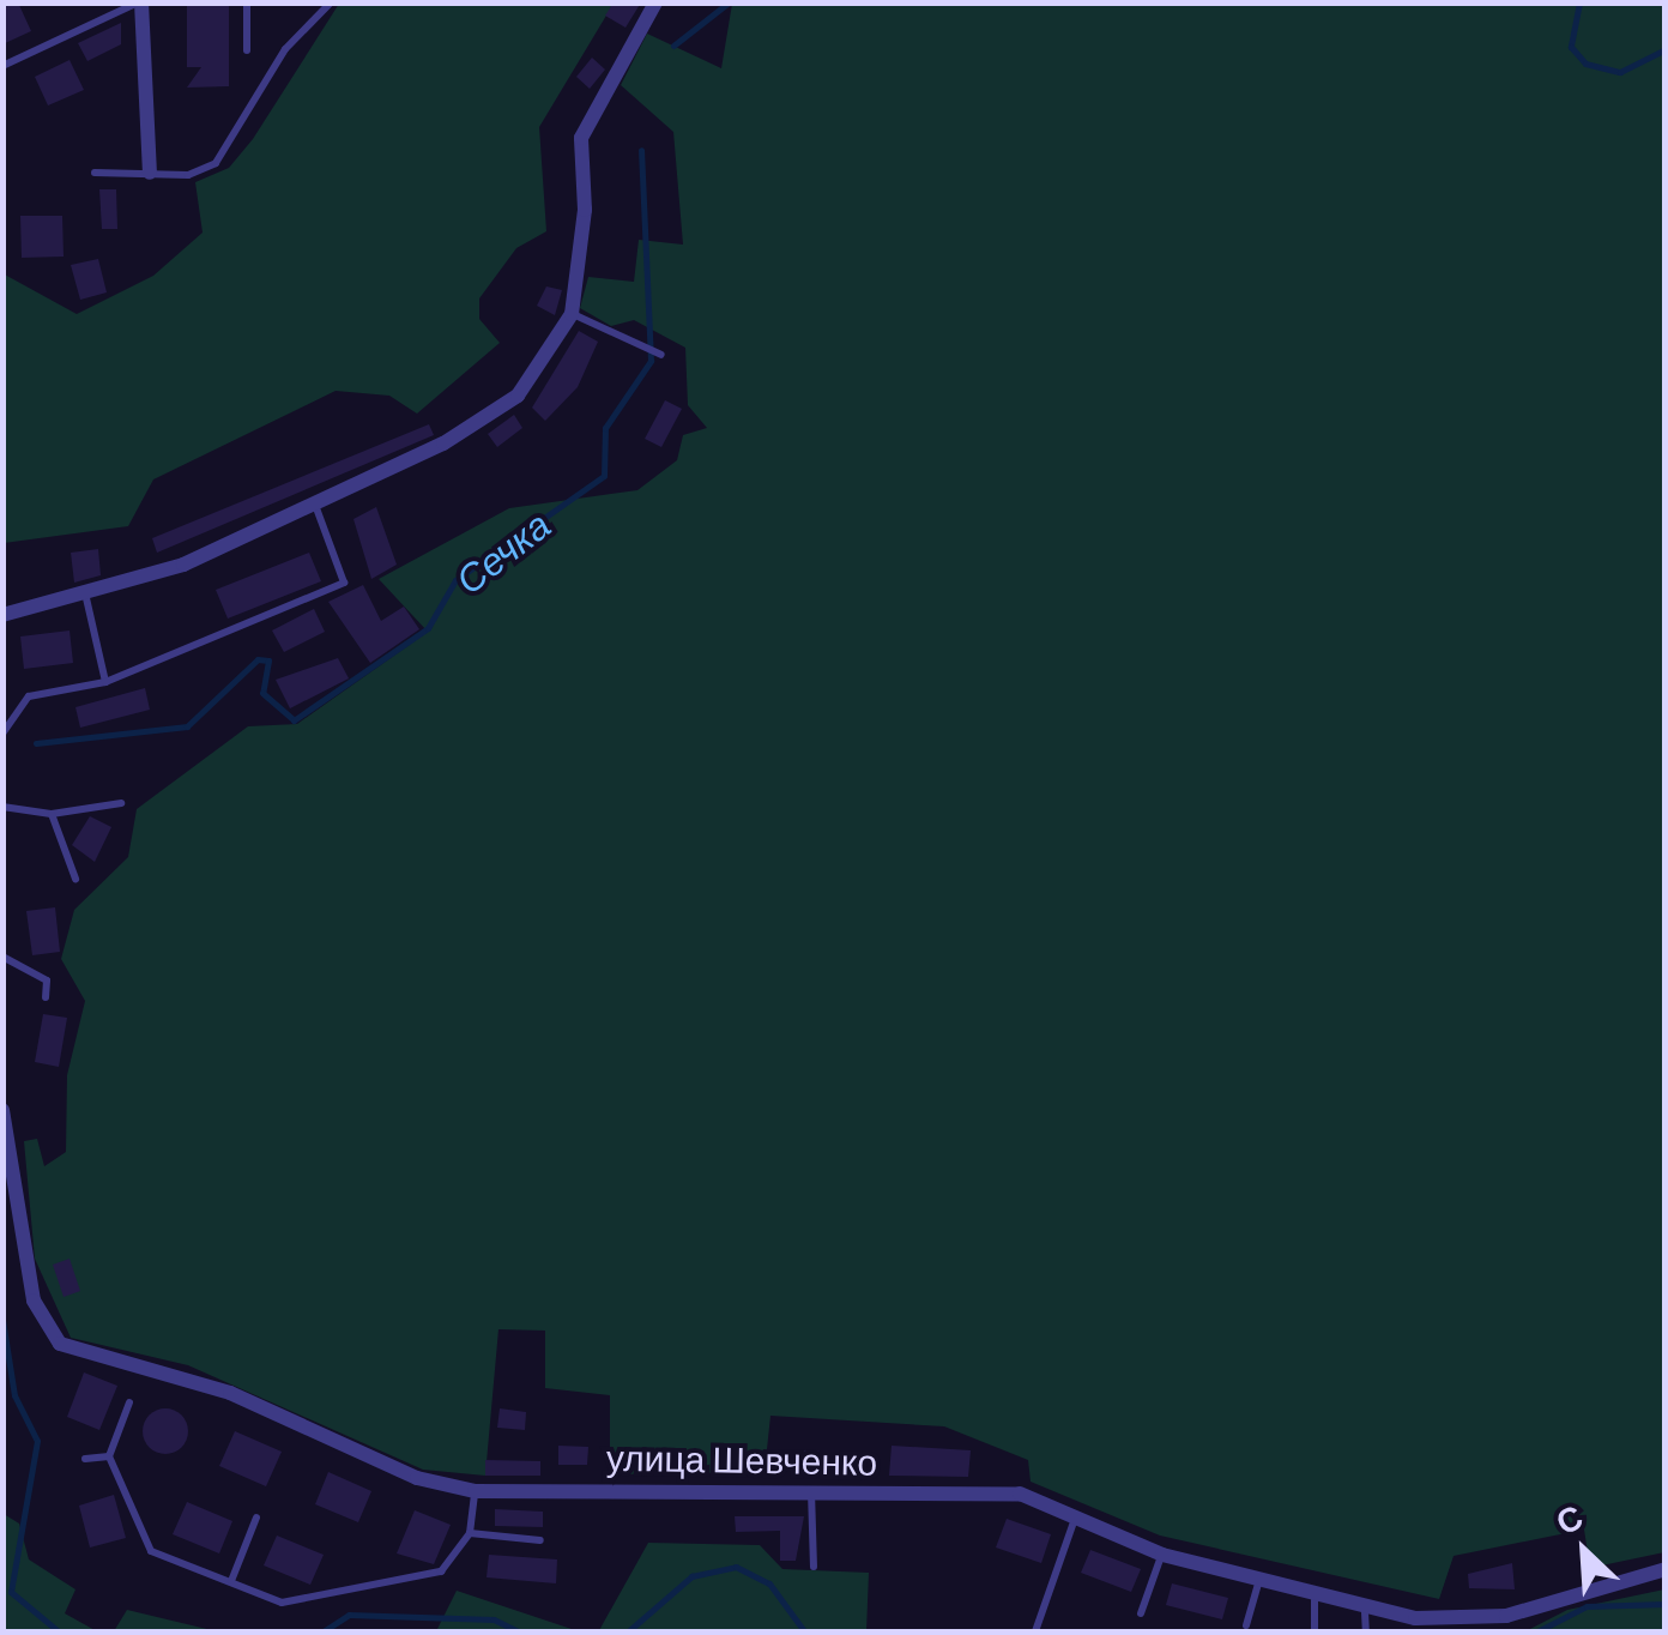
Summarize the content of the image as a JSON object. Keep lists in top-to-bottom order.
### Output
{
  "streets": {
    "street": ["улица Шевченко"]
  },
  "water": ["Сечка"],
  "north": "top left"
}
